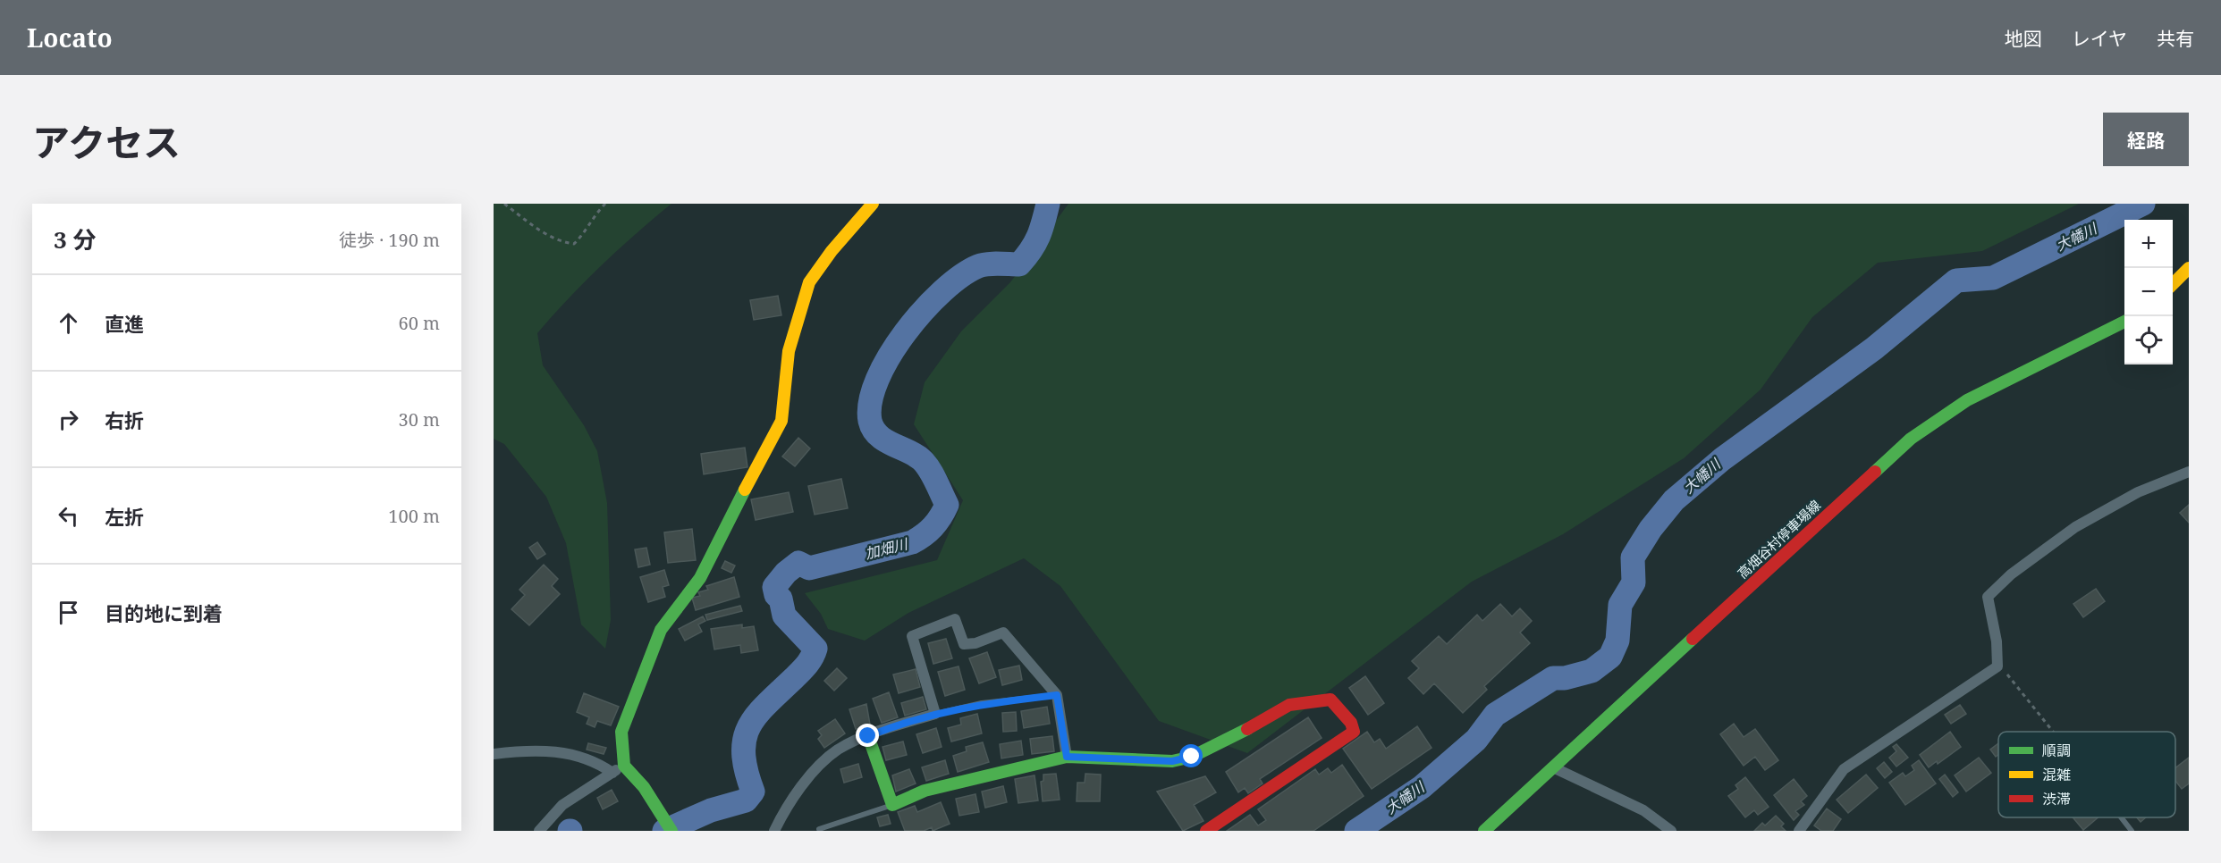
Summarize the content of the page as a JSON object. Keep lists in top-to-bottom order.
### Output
{
  "streets": {
    "street": ["高畑谷村停車場線"]
  },
  "water": ["大幡川", "加畑川"],
  "legend": ["順調", "混雑", "渋滞"],
  "page": {
    "header": "Locato",
    "nav": ["地図", "レイヤ", "共有"],
    "title": "アクセス",
    "buttons": "経路",
    "heading": ["3 分", "徒歩 · 190 m"],
    "map_buttons": ["+", "−"],
    "list": [
      ["直進", "60 m"],
      ["右折", "30 m"],
      ["左折", "100 m"],
      "目的地に到着"
    ]
  }
}
